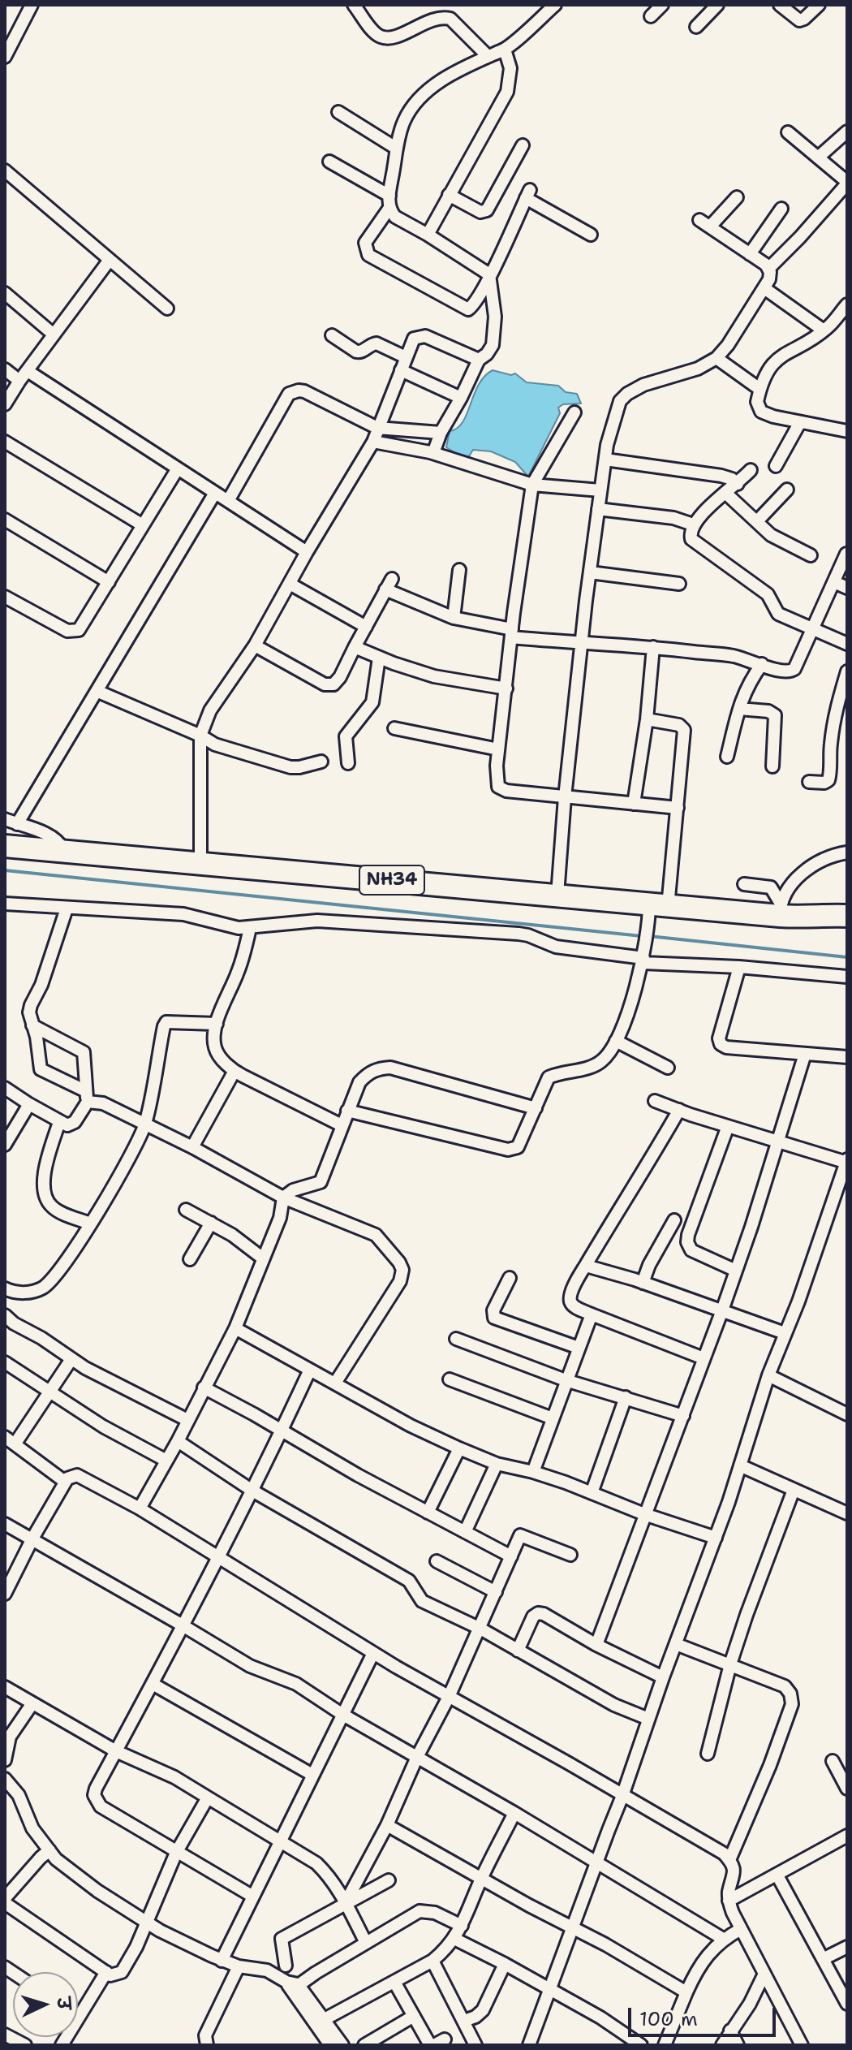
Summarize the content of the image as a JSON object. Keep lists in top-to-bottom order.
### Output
{
  "streets": {
    "highway": ["NH34"]
  },
  "scale_bar": "100 m",
  "north": "right"
}
